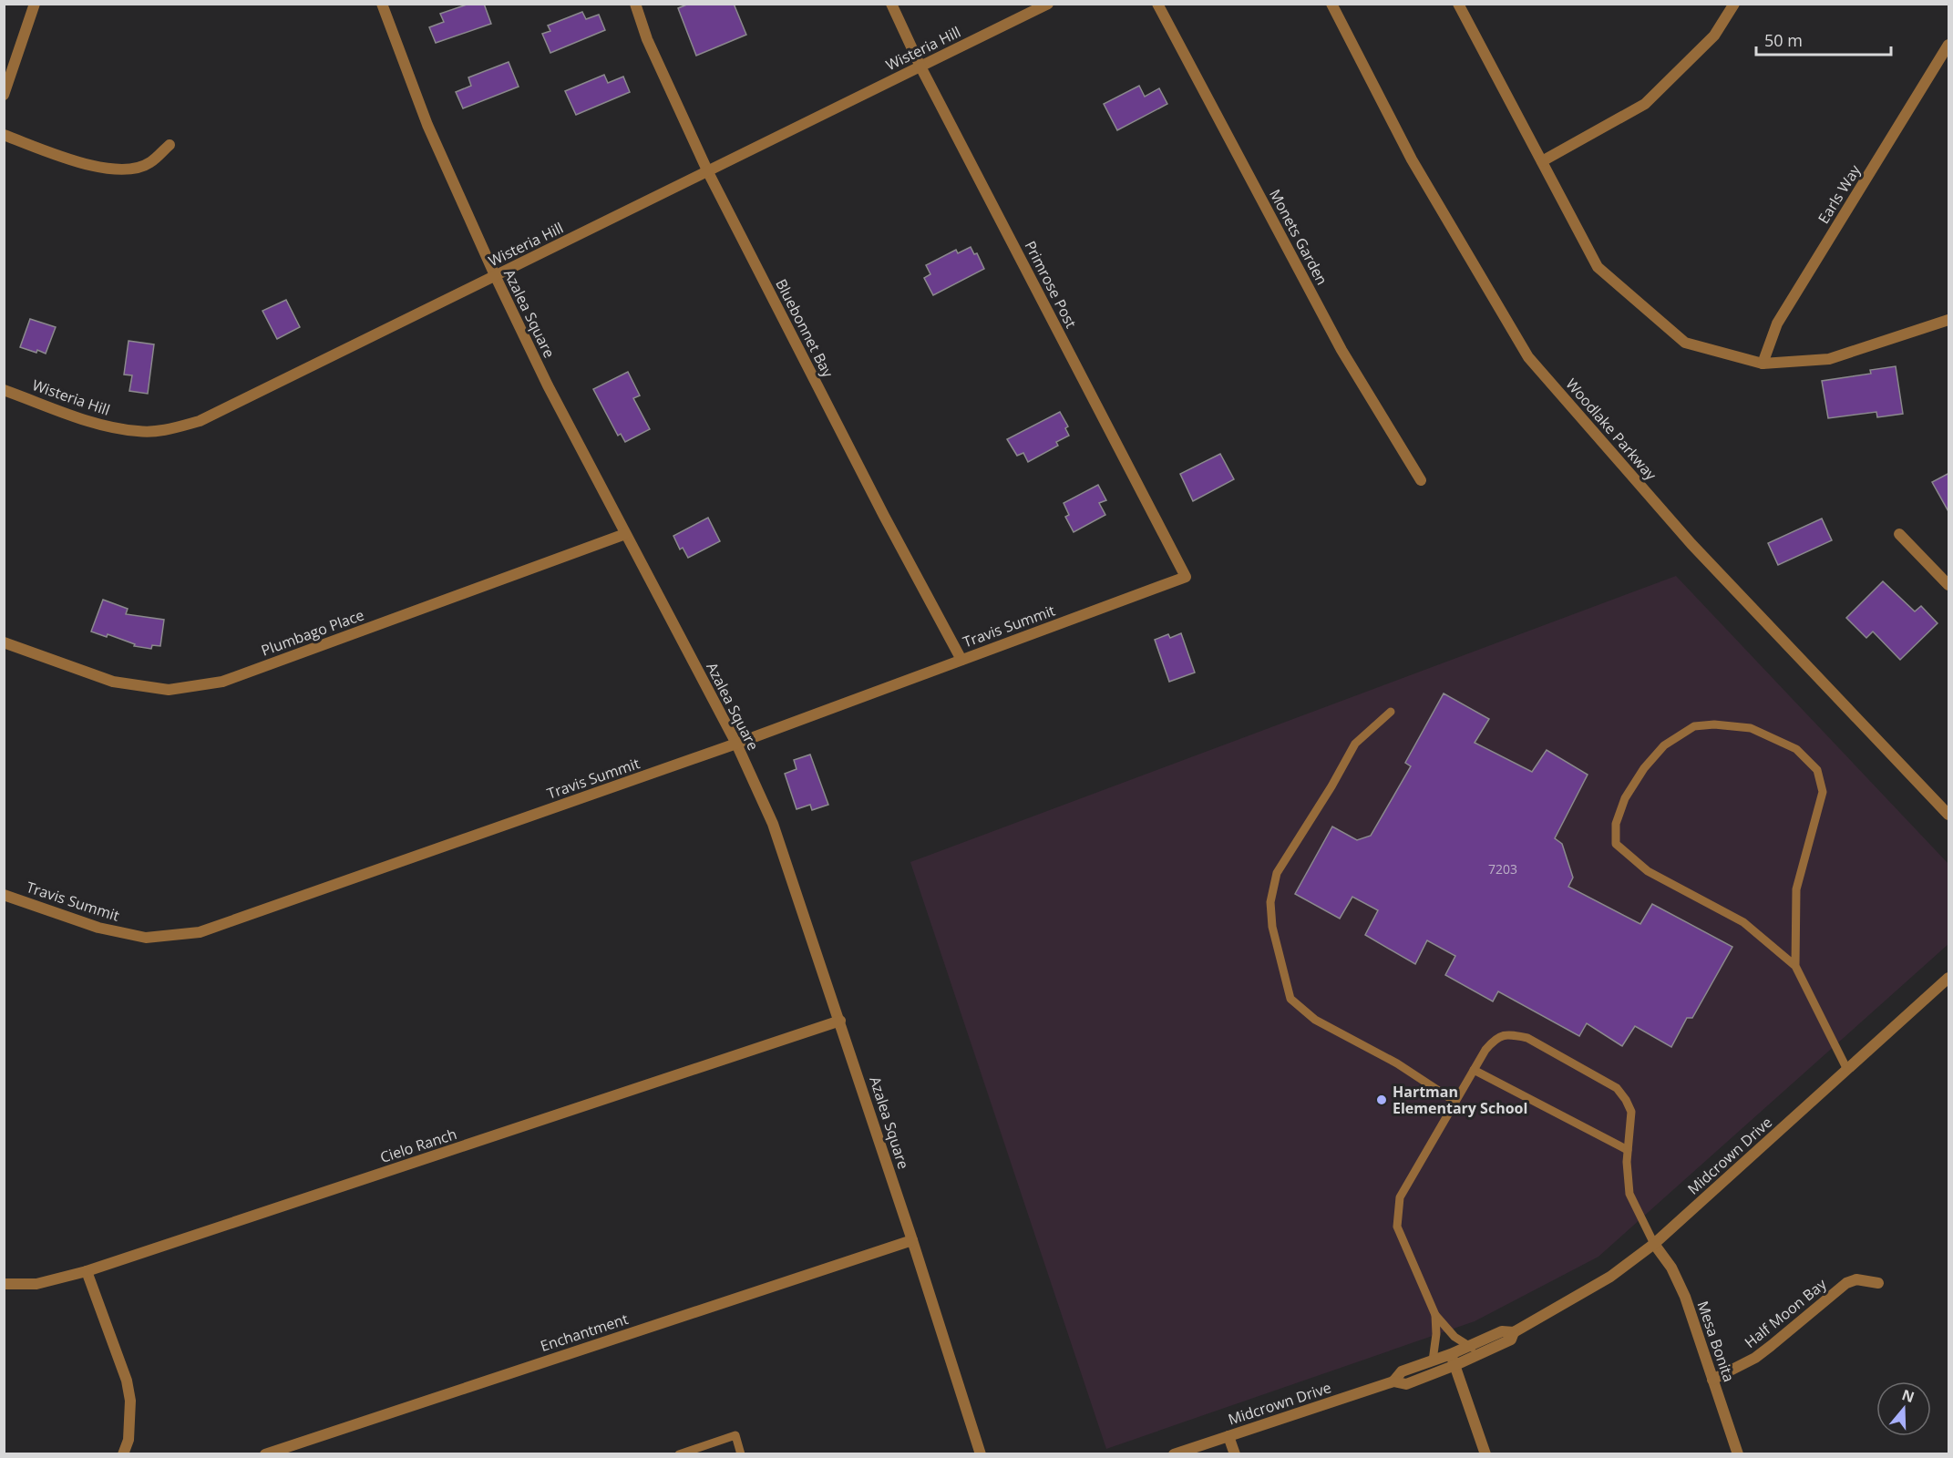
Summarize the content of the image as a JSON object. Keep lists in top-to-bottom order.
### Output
{
  "streets": {
    "street": [
      "Wisteria Hill",
      "Earls Way",
      "Monets Garden",
      "Primrose Post",
      "Azalea Square",
      "Bluebonnet Bay",
      "Woodlake Parkway",
      "Travis Summit",
      "Plumbago Place",
      "Cielo Ranch",
      "Midcrown Drive",
      "Half Moon Bay",
      "Enchantment",
      "Mesa Bonita"
    ]
  },
  "crossings": [
    ["Wisteria Hill", "Primrose Post"],
    ["Wisteria Hill", "Azalea Square"],
    ["Wisteria Hill", "Bluebonnet Bay"],
    ["Primrose Post", "Travis Summit"],
    ["Azalea Square", "Travis Summit"],
    ["Azalea Square", "Plumbago Place"],
    ["Azalea Square", "Cielo Ranch"],
    ["Azalea Square", "Enchantment"],
    ["Bluebonnet Bay", "Travis Summit"],
    ["Midcrown Drive", "Mesa Bonita"],
    ["Half Moon Bay", "Mesa Bonita"]
  ],
  "places": ["Hartman Elementary School"],
  "house_numbers": ["7203"],
  "scale_bar": "50 m",
  "north": "top"
}
